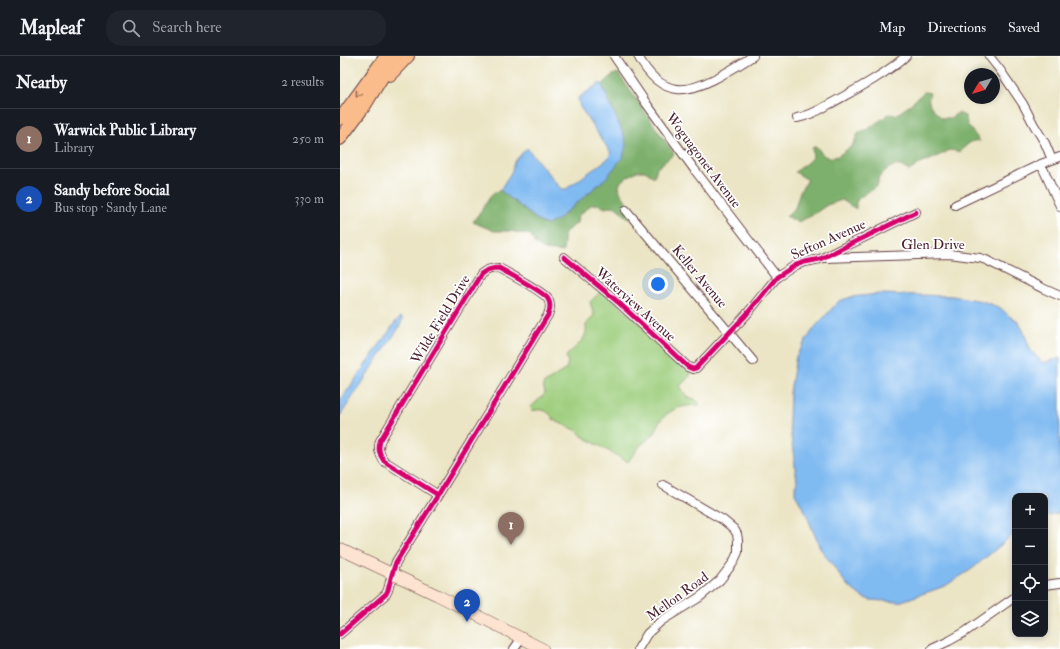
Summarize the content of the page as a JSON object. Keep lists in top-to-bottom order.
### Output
{
  "streets": {
    "street": [
      "Woguagonet Avenue",
      "Sefton Avenue",
      "Glen Drive",
      "Keller Avenue",
      "Waterview Avenue",
      "Wilde Field Drive",
      "Mellon Road"
    ]
  },
  "crossings": [
    ["Woguagonet Avenue", "Sefton Avenue"],
    ["Sefton Avenue", "Glen Drive"],
    ["Sefton Avenue", "Keller Avenue"],
    ["Sefton Avenue", "Waterview Avenue"]
  ],
  "north": "bottom left",
  "page": {
    "header": "Mapleaf",
    "search": "Search here",
    "nav": ["Map", "Directions", "Saved"],
    "heading": ["Nearby", "2 results"],
    "list": [
      {
        "mark": "1",
        "name": "Warwick Public Library",
        "note": "Library",
        "value": "250 m"
      },
      {
        "mark": "2",
        "name": "Sandy before Social",
        "note": "Bus stop · Sandy Lane",
        "value": "330 m"
      }
    ],
    "map_buttons": ["+", "−"],
    "pins": ["1", "2"]
  }
}
